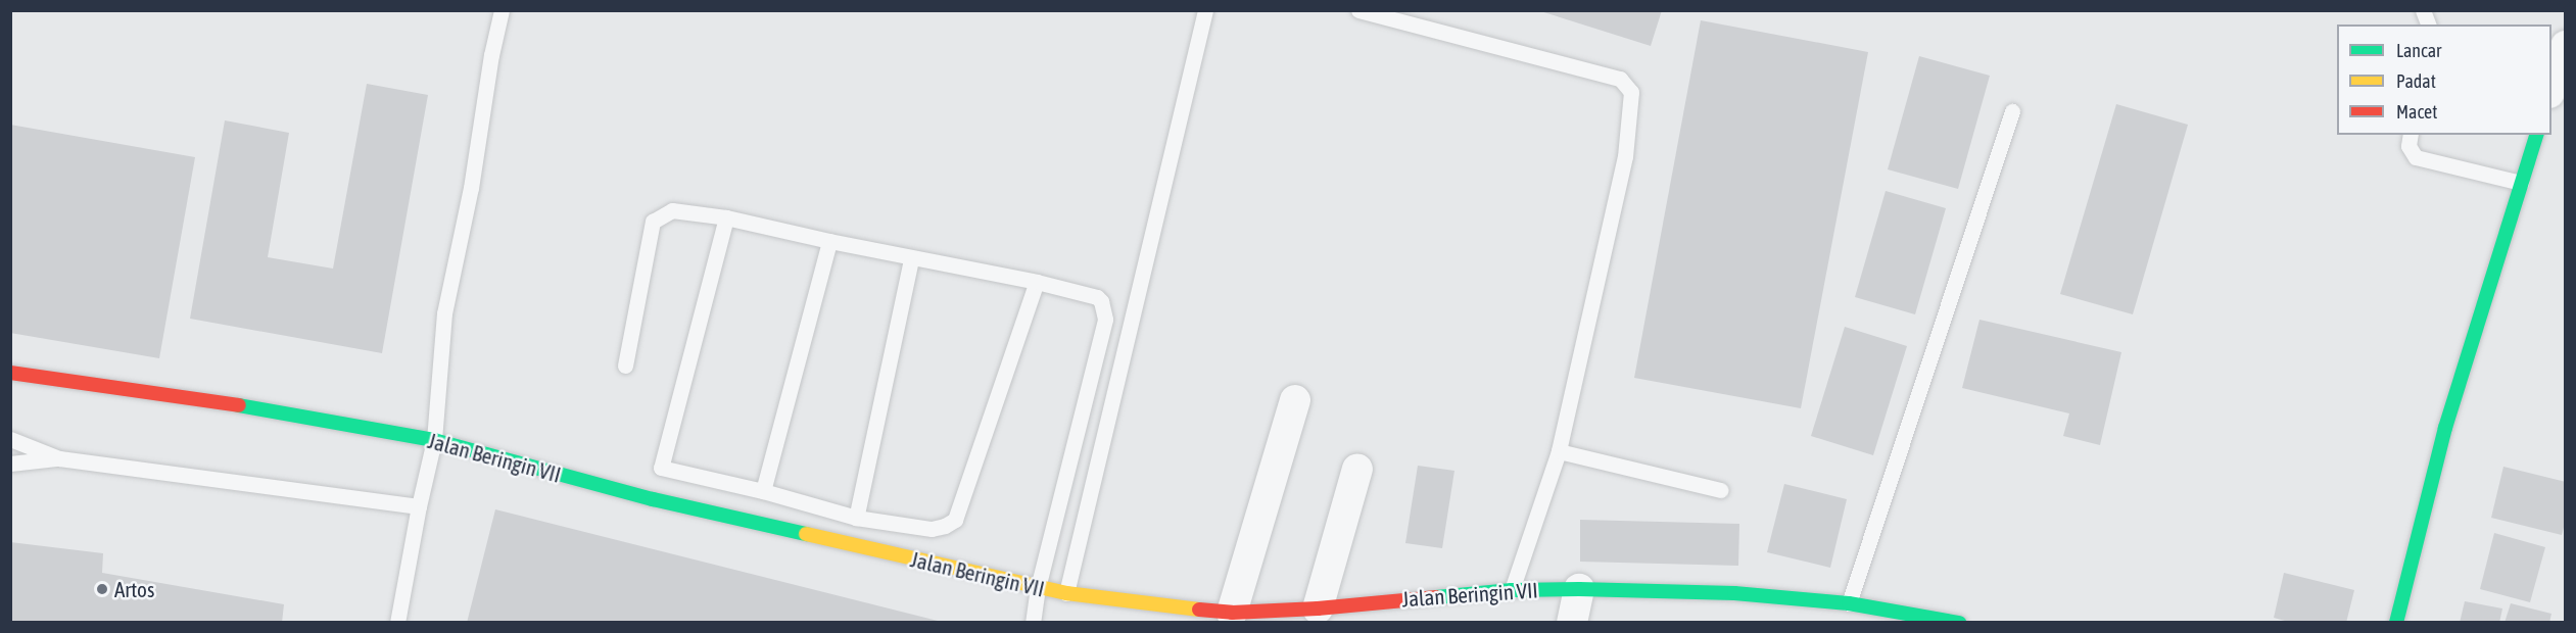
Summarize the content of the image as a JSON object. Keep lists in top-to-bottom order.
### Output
{
  "streets": {
    "street": ["Jalan Beringin VII"]
  },
  "places": ["Artos"],
  "legend": ["Lancar", "Padat", "Macet"]
}
